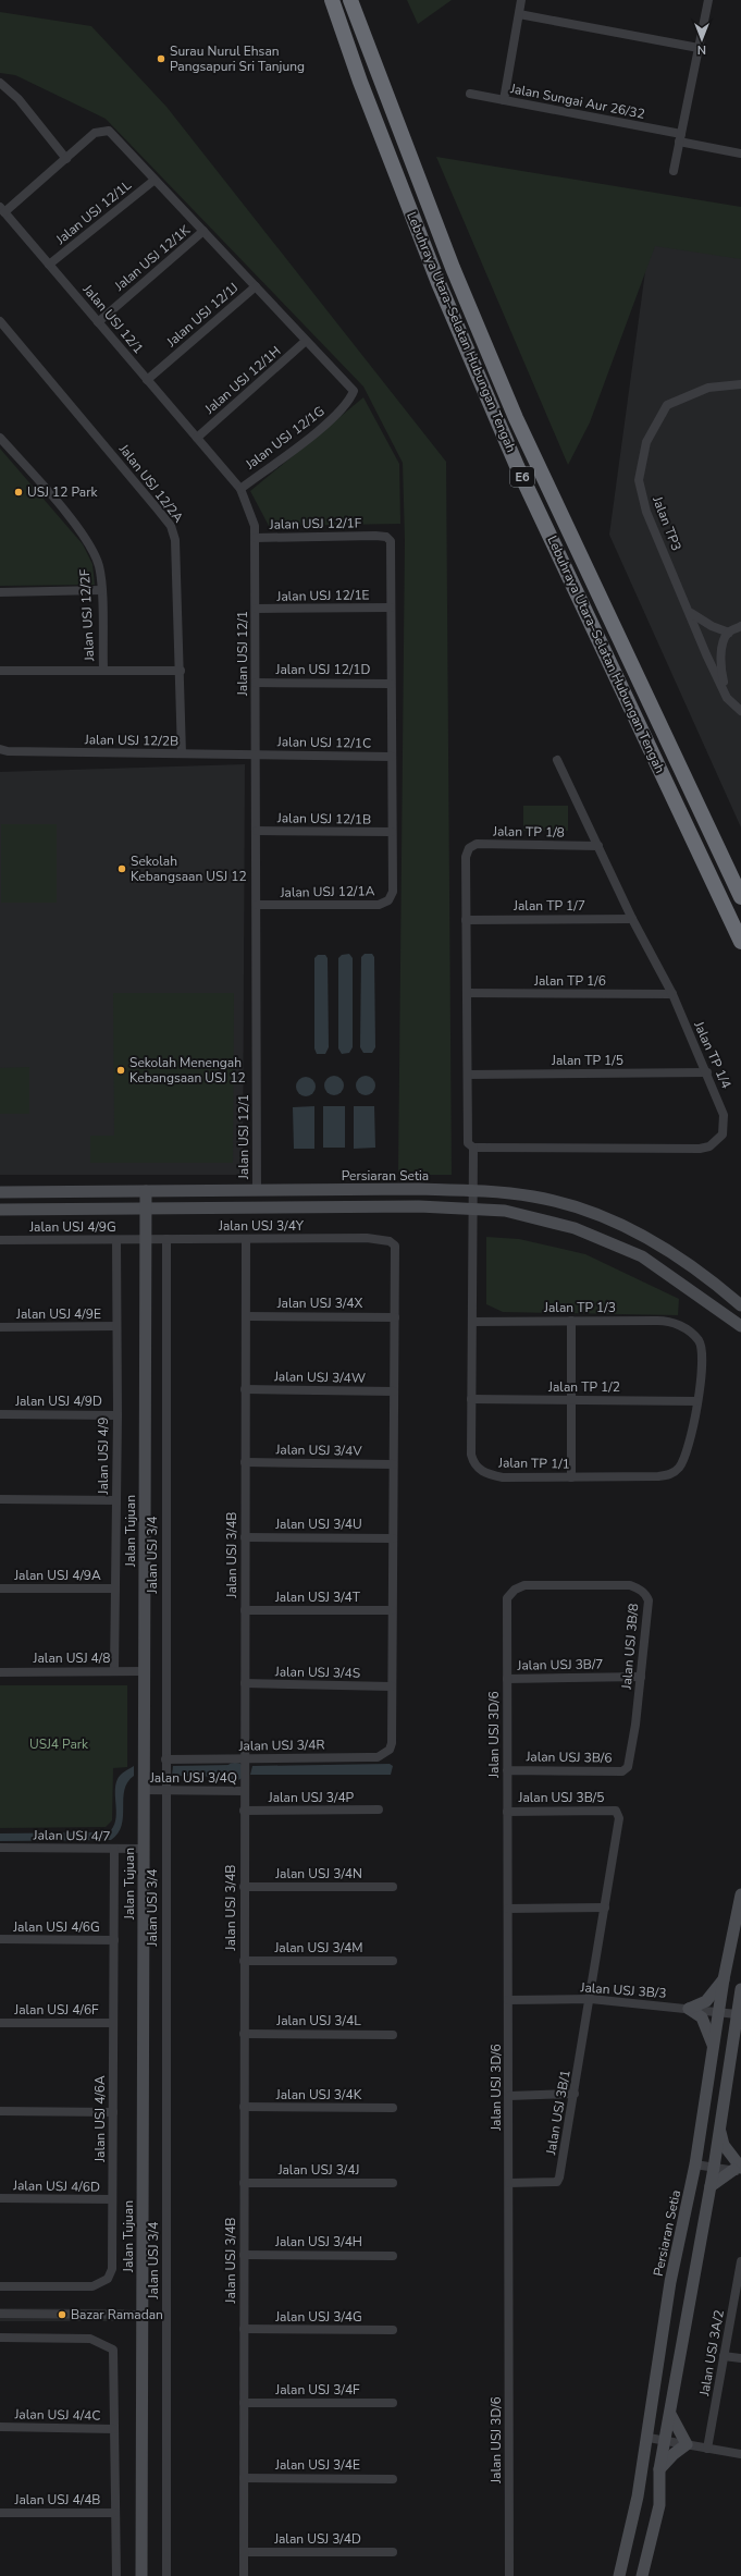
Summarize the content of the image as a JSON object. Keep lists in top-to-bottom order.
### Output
{
  "streets": {
    "highway": ["Lebuhraya Utara–Selatan Hubungan Tengah", "E6"],
    "main road": ["Persiaran Setia", "Jalan Tujuan"],
    "street": [
      "Jalan Sungai Aur 26/32",
      "Jalan USJ 12/1L",
      "Jalan USJ 12/1K",
      "Jalan USJ 12/1J",
      "Jalan USJ 12/1",
      "Jalan USJ 12/1H",
      "Jalan USJ 12/1G",
      "Jalan USJ 12/2A",
      "Jalan USJ 12/1F",
      "Jalan TP3",
      "Jalan USJ 12/1E",
      "Jalan USJ 12/2F",
      "Jalan USJ 12/1D",
      "Jalan USJ 12/2B",
      "Jalan USJ 12/1C",
      "Jalan USJ 12/1B",
      "Jalan TP 1/8",
      "Jalan USJ 12/1A",
      "Jalan TP 1/7",
      "Jalan TP 1/6",
      "Jalan TP 1/4",
      "Jalan TP 1/5",
      "Jalan USJ 3/4Y",
      "Jalan USJ 4/9G",
      "Jalan USJ 3/4X",
      "Jalan TP 1/3",
      "Jalan USJ 4/9E",
      "Jalan USJ 3/4W",
      "Jalan TP 1/2",
      "Jalan USJ 4/9D",
      "Jalan USJ 3/4V",
      "Jalan USJ 4/9",
      "Jalan TP 1/1",
      "Jalan USJ 3/4U",
      "Jalan USJ 3/4",
      "Jalan USJ 3/4B",
      "Jalan USJ 4/9A",
      "Jalan USJ 3/4T",
      "Jalan USJ 3B/8",
      "Jalan USJ 4/8",
      "Jalan USJ 3B/7",
      "Jalan USJ 3/4S",
      "Jalan USJ 3D/6",
      "Jalan USJ 3/4R",
      "Jalan USJ 3B/6",
      "Jalan USJ 3/4Q",
      "Jalan USJ 3/4P",
      "Jalan USJ 3B/5",
      "Jalan USJ 4/7",
      "Jalan USJ 3/4N",
      "Jalan USJ 4/6G",
      "Jalan USJ 3/4M",
      "Jalan USJ 3B/3",
      "Jalan USJ 4/6F",
      "Jalan USJ 3/4L",
      "Jalan USJ 3/4K",
      "Jalan USJ 3B/1",
      "Jalan USJ 4/6A",
      "Jalan USJ 3/4J",
      "Jalan USJ 4/6D",
      "Jalan USJ 3/4H",
      "Jalan USJ 3/4G",
      "Jalan USJ 3A/2",
      "Jalan USJ 3/4F",
      "Jalan USJ 4/4C",
      "Jalan USJ 3/4E",
      "Jalan USJ 4/4B",
      "Jalan USJ 3/4D"
    ]
  },
  "crossings": [
    ["Jalan USJ 12/1L", "Jalan USJ 12/1"],
    ["Jalan USJ 12/1K", "Jalan USJ 12/1"],
    ["Jalan USJ 12/1J", "Jalan USJ 12/1"],
    ["Jalan USJ 12/1", "Jalan USJ 12/1H"],
    ["Jalan USJ 12/1", "Jalan USJ 12/1G"],
    ["Jalan USJ 12/1", "Jalan USJ 12/1F"],
    ["Jalan USJ 12/1", "Jalan USJ 12/1E"],
    ["Jalan USJ 12/1", "Jalan USJ 12/1D"],
    ["Jalan USJ 12/1", "Jalan USJ 12/2B"],
    ["Jalan USJ 12/1", "Jalan USJ 12/1C"],
    ["Jalan USJ 12/1", "Jalan USJ 12/1B"],
    ["Jalan USJ 12/1", "Jalan USJ 12/1A"],
    ["Jalan USJ 12/1", "Persiaran Setia"],
    ["Jalan USJ 12/1H", "Jalan USJ 12/1G"],
    ["Jalan USJ 12/2A", "Jalan USJ 12/2B"],
    ["Jalan USJ 12/1F", "Jalan USJ 12/1E"],
    ["Jalan USJ 12/2B", "Jalan USJ 12/1C"],
    ["Jalan USJ 12/1B", "Jalan USJ 12/1A"],
    ["Jalan TP 1/8", "Jalan TP 1/7"],
    ["Jalan TP 1/8", "Jalan TP 1/4"],
    ["Jalan TP 1/7", "Jalan TP 1/4"],
    ["Jalan TP 1/6", "Jalan TP 1/4"],
    ["Jalan TP 1/4", "Jalan TP 1/5"],
    ["Persiaran Setia", "Jalan TP 1/1"],
    ["Persiaran Setia", "Jalan Tujuan"],
    ["Persiaran Setia", "Jalan USJ 3B/3"],
    ["Jalan USJ 3/4Y", "Jalan USJ 4/9G"],
    ["Jalan USJ 3/4Y", "Jalan USJ 3/4X"],
    ["Jalan USJ 3/4Y", "Jalan Tujuan"],
    ["Jalan USJ 3/4Y", "Jalan USJ 3/4"],
    ["Jalan USJ 3/4Y", "Jalan USJ 3/4B"],
    ["Jalan USJ 4/9G", "Jalan USJ 4/9"],
    ["Jalan USJ 4/9G", "Jalan Tujuan"],
    ["Jalan USJ 3/4X", "Jalan USJ 3/4B"],
    ["Jalan TP 1/3", "Jalan TP 1/1"],
    ["Jalan USJ 4/9E", "Jalan USJ 4/9"],
    ["Jalan USJ 3/4W", "Jalan USJ 3/4B"],
    ["Jalan TP 1/2", "Jalan TP 1/1"],
    ["Jalan USJ 4/9D", "Jalan USJ 4/9"],
    ["Jalan USJ 3/4V", "Jalan USJ 3/4B"],
    ["Jalan USJ 4/9", "Jalan USJ 4/9A"],
    ["Jalan USJ 4/9", "Jalan USJ 4/8"],
    ["Jalan USJ 3/4U", "Jalan USJ 3/4B"],
    ["Jalan Tujuan", "Jalan USJ 4/8"],
    ["Jalan Tujuan", "Jalan USJ 3/4Q"],
    ["Jalan Tujuan", "Jalan USJ 4/7"],
    ["Jalan USJ 3/4", "Jalan USJ 3/4R"],
    ["Jalan USJ 3/4", "Jalan USJ 3/4Q"],
    ["Jalan USJ 3/4B", "Jalan USJ 3/4T"],
    ["Jalan USJ 3/4B", "Jalan USJ 3/4S"],
    ["Jalan USJ 3/4B", "Jalan USJ 3/4R"],
    ["Jalan USJ 3/4B", "Jalan USJ 3/4Q"],
    ["Jalan USJ 3/4B", "Jalan USJ 3/4P"],
    ["Jalan USJ 3/4B", "Jalan USJ 3/4N"],
    ["Jalan USJ 3/4B", "Jalan USJ 3/4M"],
    ["Jalan USJ 3/4B", "Jalan USJ 3/4L"],
    ["Jalan USJ 3/4B", "Jalan USJ 3/4K"],
    ["Jalan USJ 3/4B", "Jalan USJ 3/4J"],
    ["Jalan USJ 3/4B", "Jalan USJ 3/4H"],
    ["Jalan USJ 3/4B", "Jalan USJ 3/4G"],
    ["Jalan USJ 3/4B", "Jalan USJ 3/4F"],
    ["Jalan USJ 3/4B", "Jalan USJ 3/4E"],
    ["Jalan USJ 3/4B", "Jalan USJ 3/4D"],
    ["Jalan USJ 3B/8", "Jalan USJ 3B/7"],
    ["Jalan USJ 3B/8", "Jalan USJ 3D/6"],
    ["Jalan USJ 3B/8", "Jalan USJ 3B/6"],
    ["Jalan USJ 3B/7", "Jalan USJ 3D/6"],
    ["Jalan USJ 3/4S", "Jalan USJ 3/4R"],
    ["Jalan USJ 3D/6", "Jalan USJ 3B/6"],
    ["Jalan USJ 3D/6", "Jalan USJ 3B/5"],
    ["Jalan USJ 3D/6", "Jalan USJ 3B/3"],
    ["Jalan USJ 3D/6", "Jalan USJ 3B/1"],
    ["Jalan USJ 3B/5", "Jalan USJ 3B/1"],
    ["Jalan USJ 4/7", "Jalan USJ 4/6A"],
    ["Jalan USJ 4/6G", "Jalan USJ 4/6A"],
    ["Jalan USJ 3B/3", "Jalan USJ 3B/1"],
    ["Jalan USJ 4/6F", "Jalan USJ 4/6A"],
    ["Jalan USJ 4/6A", "Jalan USJ 4/6D"]
  ],
  "parks": ["USJ4 Park"],
  "places": [
    "Surau Nurul Ehsan Pangsapuri Sri Tanjung",
    "USJ 12 Park",
    "Sekolah Kebangsaan USJ 12",
    "Sekolah Menengah Kebangsaan USJ 12",
    "Bazar Ramadan"
  ],
  "north": "bottom"
}
